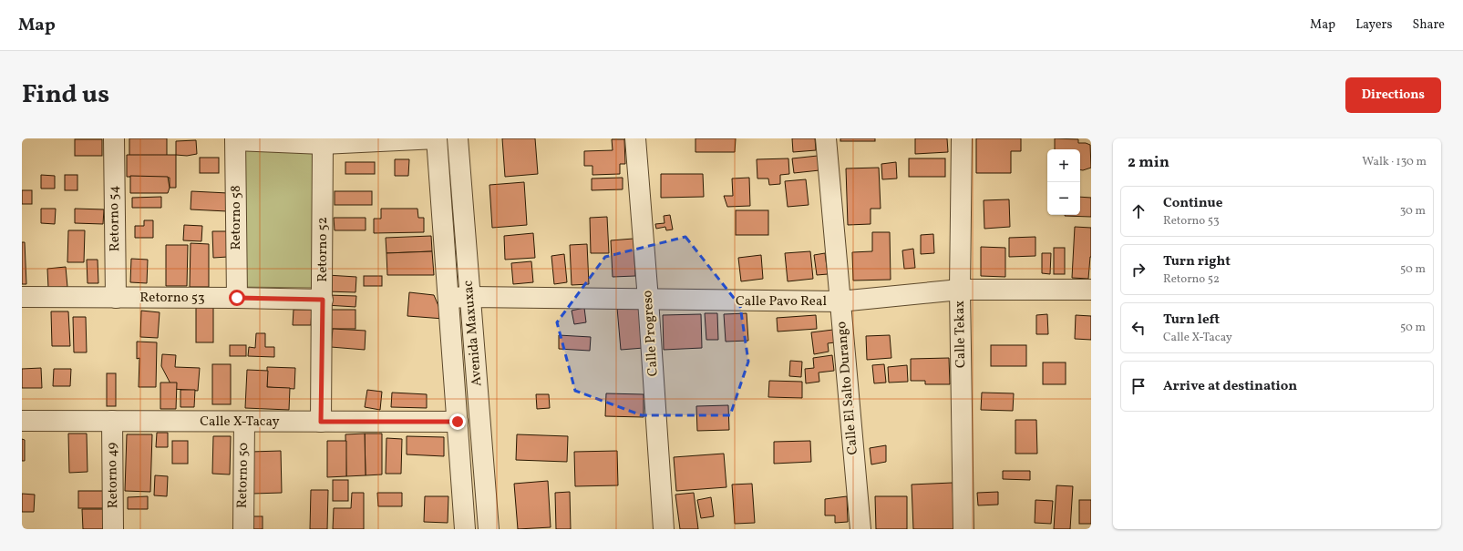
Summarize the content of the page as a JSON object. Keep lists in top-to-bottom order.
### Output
{
  "streets": {
    "street": [
      "Retorno 58",
      "Retorno 54",
      "Retorno 52",
      "Retorno 53",
      "Calle Pavo Real",
      "Avenida Maxuxac",
      "Calle Progreso",
      "Calle Tekax",
      "Calle El Salto Durango",
      "Calle X-Tacay",
      "Retorno 49",
      "Retorno 50"
    ]
  },
  "crossings": [
    ["Retorno 58", "Retorno 53"],
    ["Retorno 54", "Retorno 53"],
    ["Retorno 52", "Retorno 53"],
    ["Retorno 52", "Calle X-Tacay"],
    ["Calle Pavo Real", "Avenida Maxuxac"],
    ["Calle Pavo Real", "Calle Progreso"],
    ["Calle Pavo Real", "Calle Tekax"],
    ["Calle Pavo Real", "Calle El Salto Durango"],
    ["Avenida Maxuxac", "Calle X-Tacay"],
    ["Calle X-Tacay", "Retorno 49"],
    ["Calle X-Tacay", "Retorno 50"]
  ],
  "page": {
    "header": "Map",
    "nav": ["Map", "Layers", "Share"],
    "title": "Find us",
    "buttons": "Directions",
    "heading": ["2 min", "Walk · 130 m"],
    "map_buttons": ["+", "−"],
    "list": [
      ["Continue", "Retorno 53", "30 m"],
      ["Turn right", "Retorno 52", "50 m"],
      ["Turn left", "Calle X-Tacay", "50 m"],
      "Arrive at destination"
    ]
  }
}
